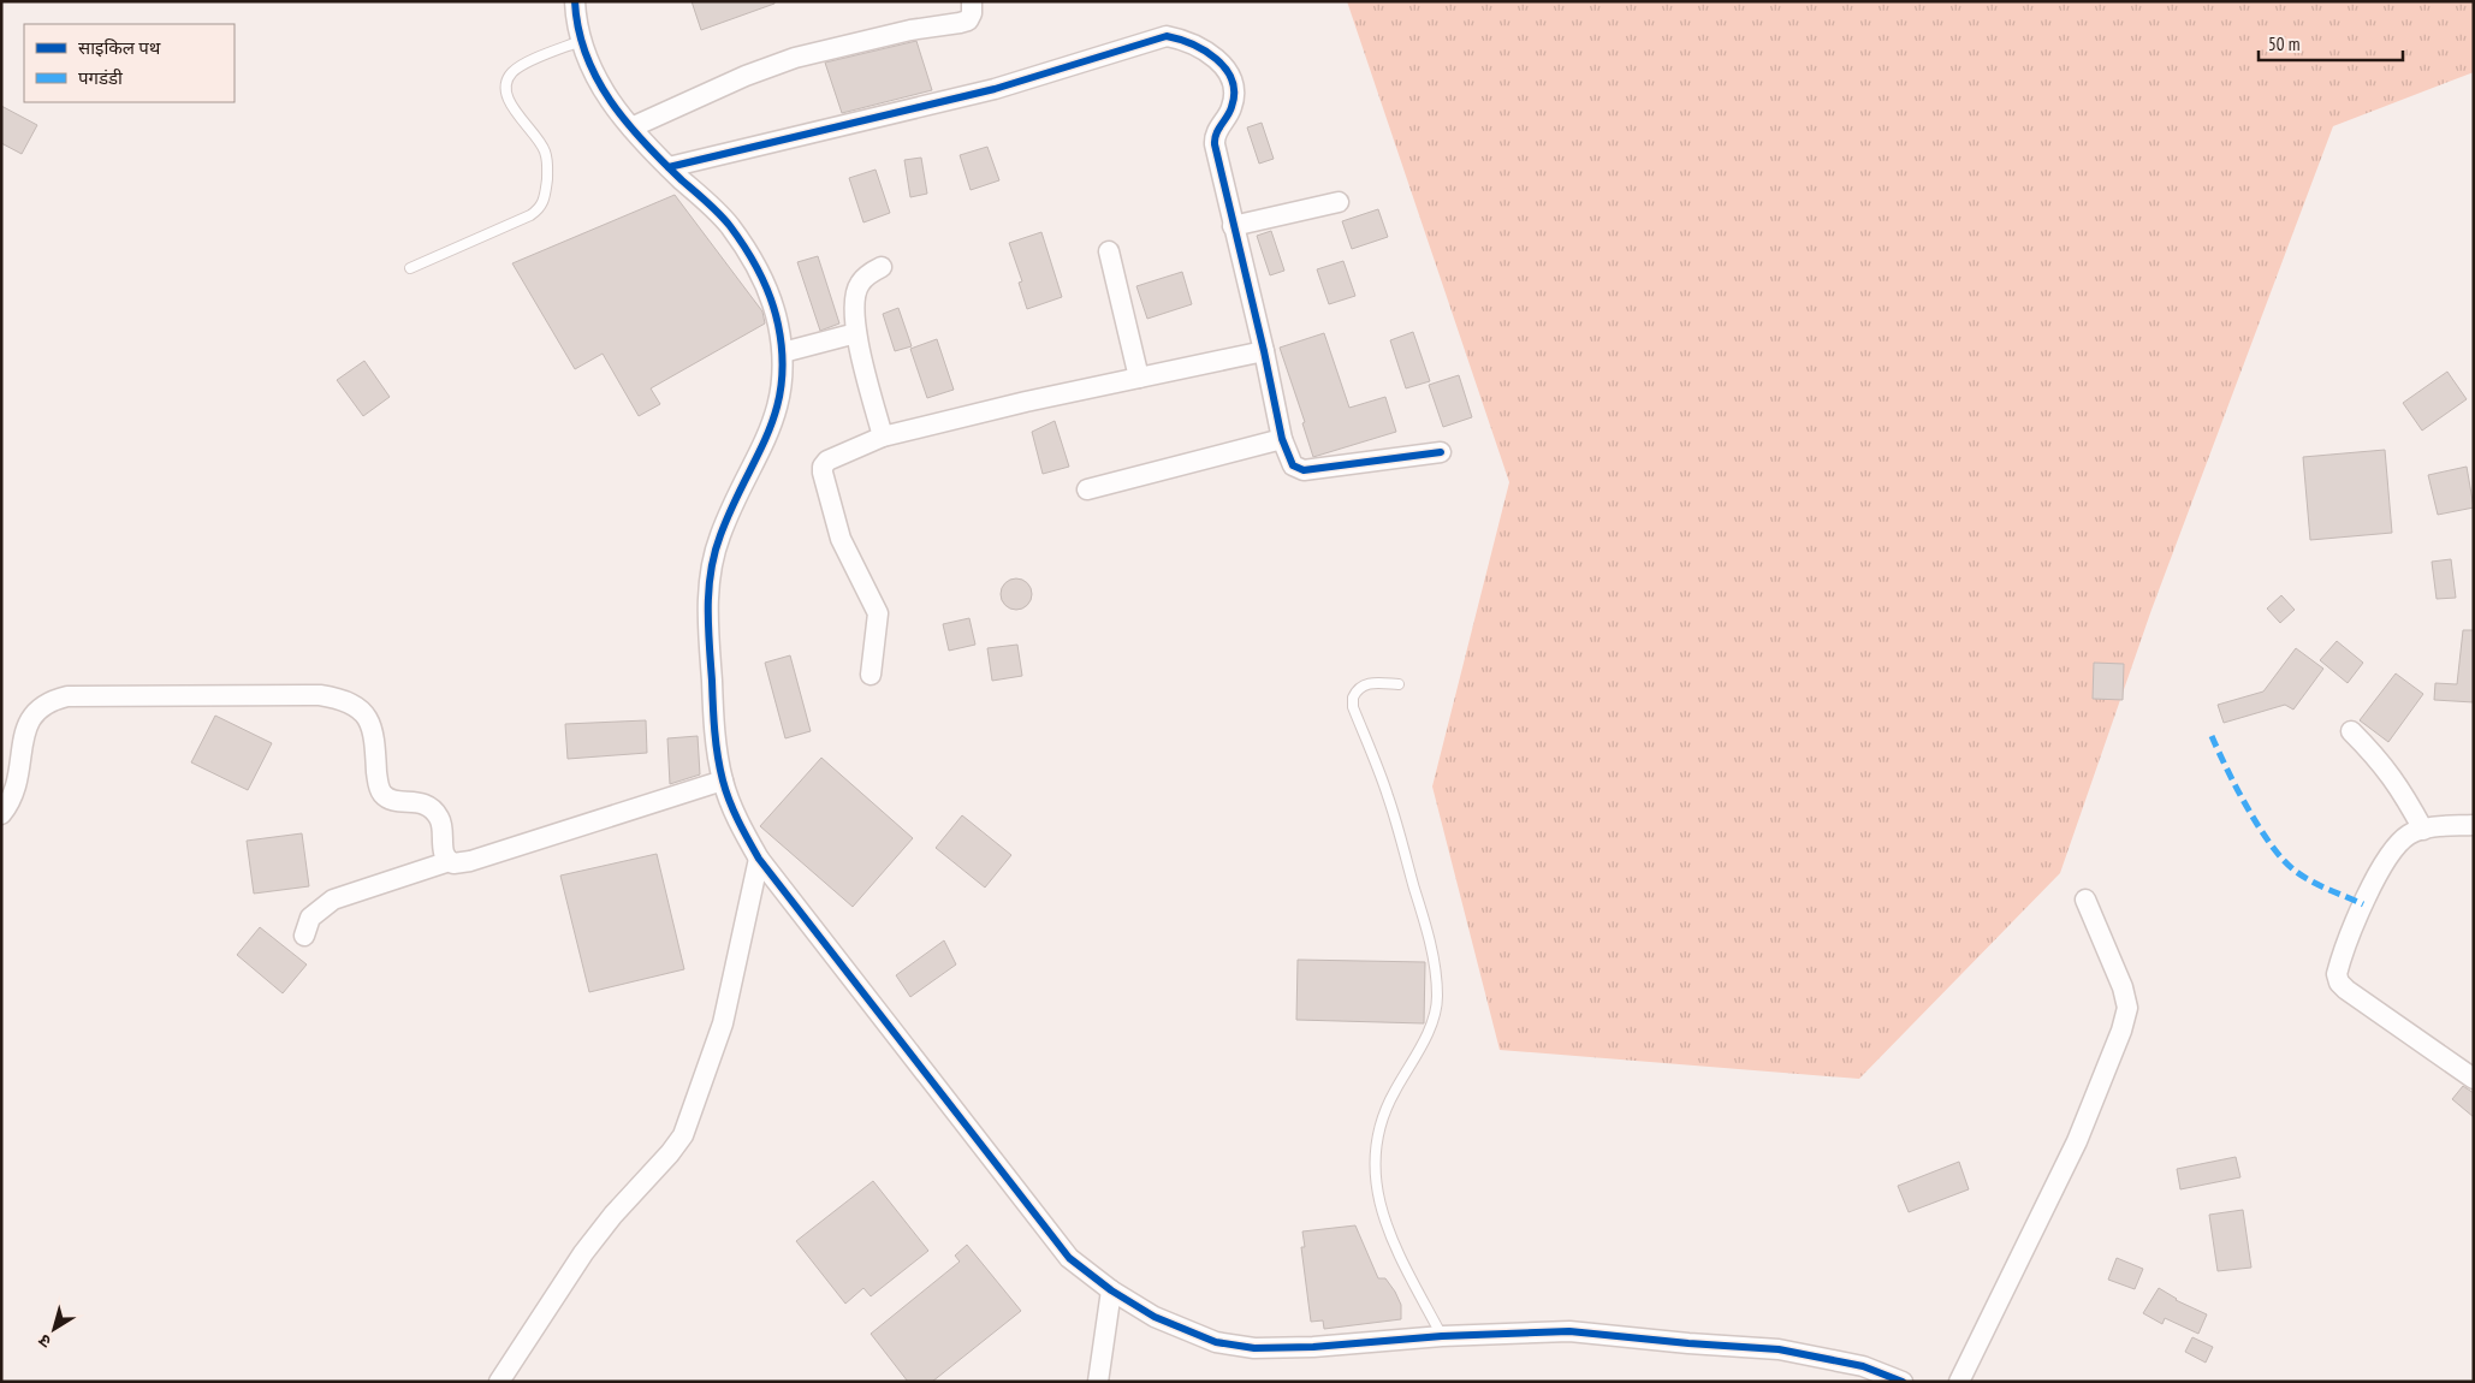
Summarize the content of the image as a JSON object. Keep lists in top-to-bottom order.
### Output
{
  "legend": ["साइकिल पथ", "पगडंडी"],
  "scale_bar": "50 m",
  "north": "bottom left"
}
